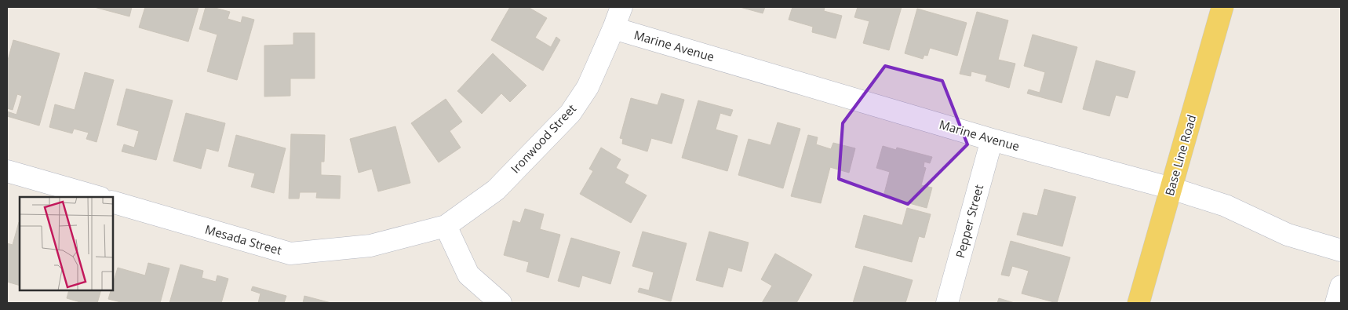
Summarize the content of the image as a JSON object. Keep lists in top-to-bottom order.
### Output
{
  "streets": {
    "main road": ["Base Line Road"],
    "street": [
      "Marine Avenue",
      "Ironwood Street",
      "Pepper Street",
      "Mesada Street"
    ]
  },
  "crossings": [
    ["Marine Avenue", "Ironwood Street"],
    ["Marine Avenue", "Base Line Road"],
    ["Marine Avenue", "Pepper Street"],
    ["Ironwood Street", "Mesada Street"]
  ]
}
